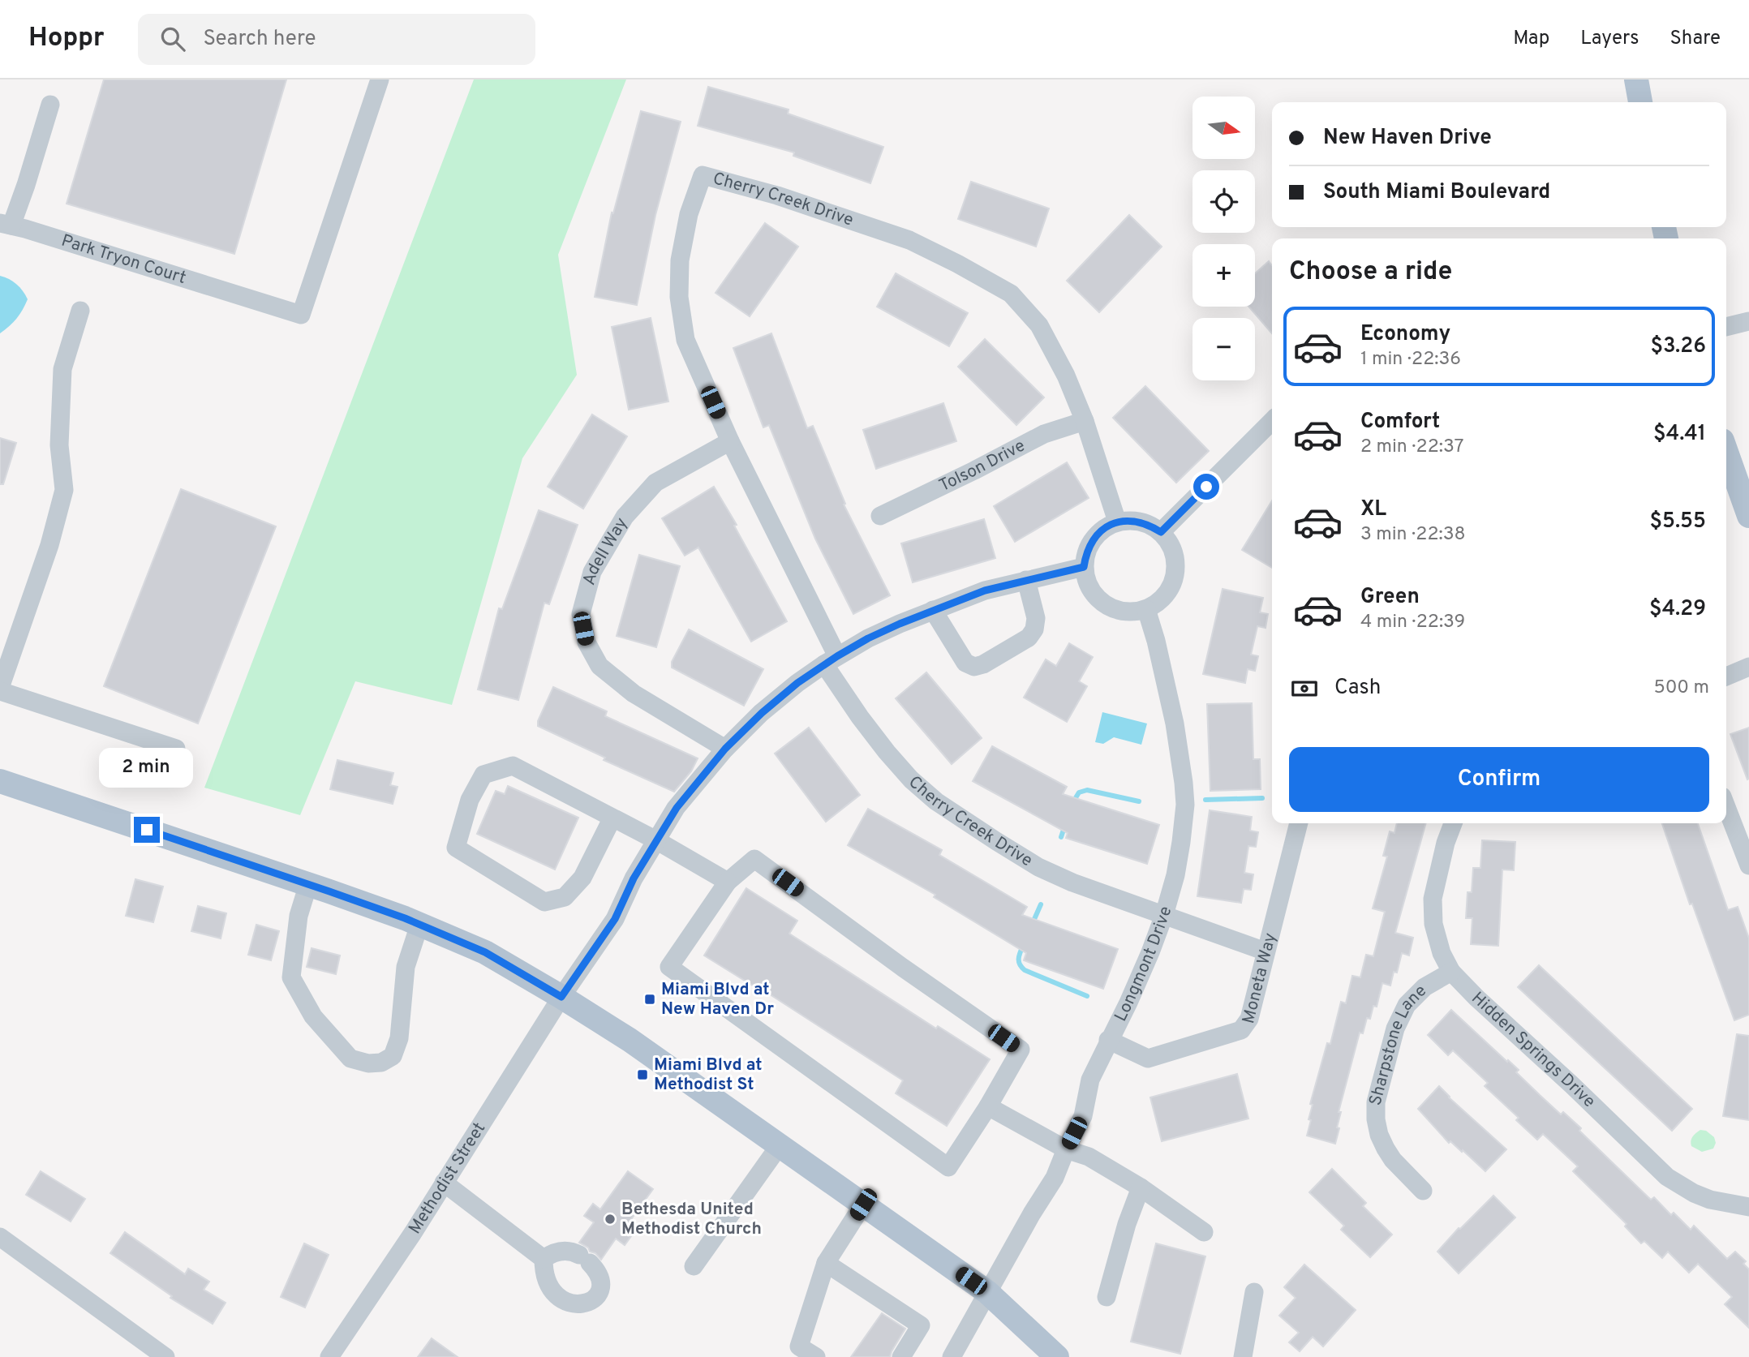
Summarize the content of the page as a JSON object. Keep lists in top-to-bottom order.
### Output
{
  "streets": {
    "street": [
      "Cherry Creek Drive",
      "Park Tryon Court",
      "Tolson Drive",
      "Adell Way",
      "Longmont Drive",
      "Moneta Way",
      "Sharpstone Lane",
      "Hidden Springs Drive",
      "Methodist Street"
    ]
  },
  "crossings": [
    ["Cherry Creek Drive", "Tolson Drive"],
    ["Cherry Creek Drive", "Adell Way"],
    ["Cherry Creek Drive", "Longmont Drive"],
    ["Cherry Creek Drive", "Moneta Way"],
    ["Cherry Creek Drive", "Methodist Street"],
    ["Adell Way", "Methodist Street"],
    ["Longmont Drive", "Moneta Way"],
    ["Longmont Drive", "Methodist Street"],
    ["Sharpstone Lane", "Hidden Springs Drive"]
  ],
  "places": {
    "transit": ["Miami Blvd at New Haven Dr", "Miami Blvd at Methodist St"],
    "other": ["Bethesda United Methodist Church"]
  },
  "north": "right",
  "page": {
    "header": "Hoppr",
    "search": "Search here",
    "nav": ["Map", "Layers", "Share"],
    "map_buttons": ["+", "−"],
    "banner": ["New Haven Drive", "South Miami Boulevard"],
    "heading": "Choose a ride",
    "list": [
      {
        "name": "Economy",
        "note": "1 min · 22:36",
        "value": "$3.26"
      },
      {
        "name": "Comfort",
        "note": "2 min · 22:37",
        "value": "$4.41"
      },
      {
        "name": "XL",
        "note": "3 min · 22:38",
        "value": "$5.55"
      },
      {
        "name": "Green",
        "note": "4 min · 22:39",
        "value": "$4.29"
      }
    ],
    "pay": ["Cash", "500 m"],
    "buttons": "Confirm",
    "bubble": "2 min"
  }
}
